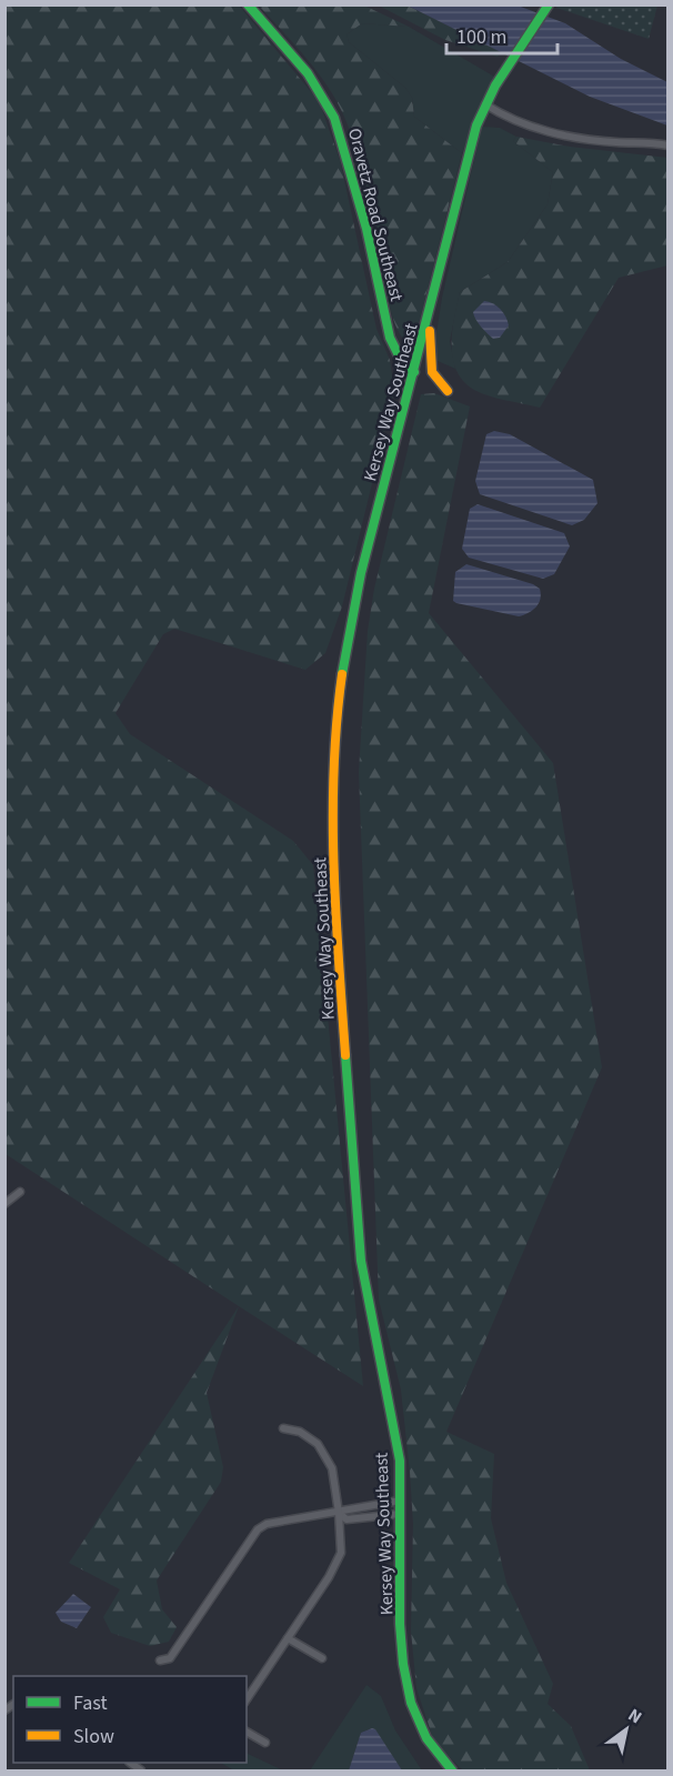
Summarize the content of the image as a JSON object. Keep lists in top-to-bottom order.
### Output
{
  "streets": {
    "street": ["Oravetz Road Southeast", "Kersey Way Southeast"]
  },
  "crossings": [
    ["Oravetz Road Southeast", "Kersey Way Southeast"]
  ],
  "legend": ["Fast", "Slow"],
  "scale_bar": "100 m",
  "north": "top right"
}
